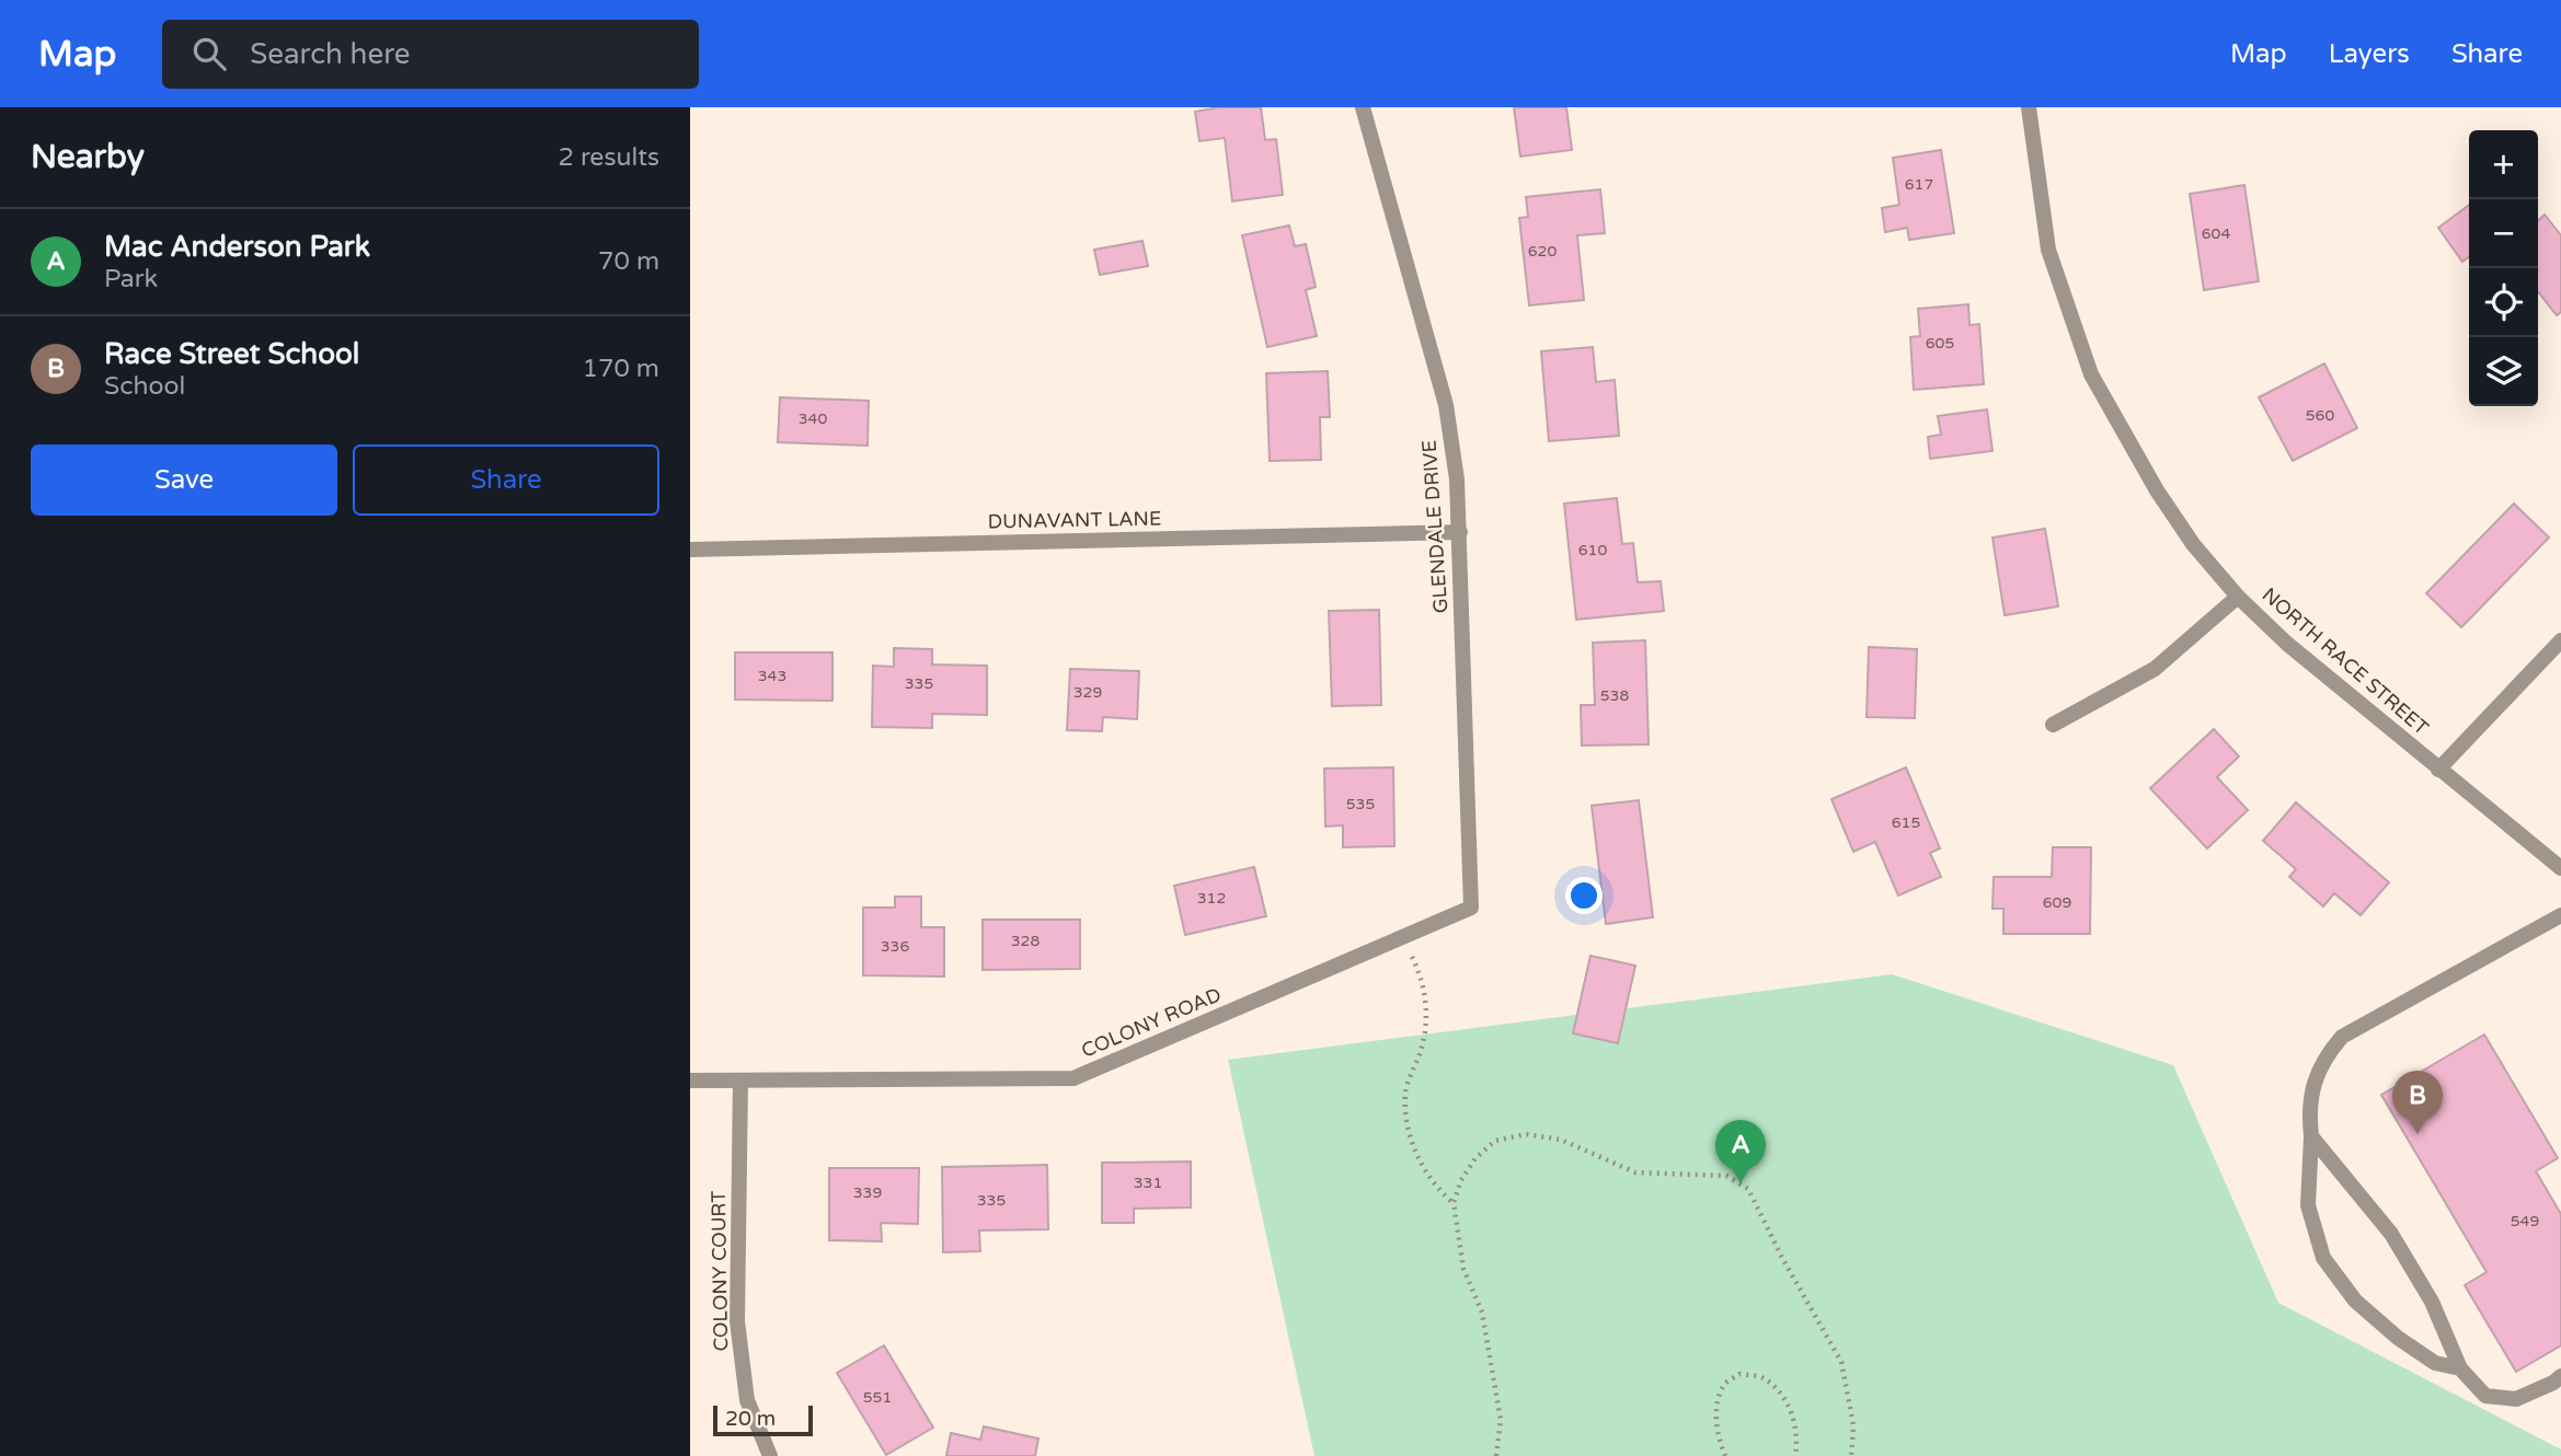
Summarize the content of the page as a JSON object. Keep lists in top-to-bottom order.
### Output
{
  "streets": {
    "street": [
      "DUNAVANT LANE",
      "GLENDALE DRIVE",
      "NORTH RACE STREET",
      "COLONY ROAD",
      "COLONY COURT"
    ]
  },
  "crossings": [
    ["DUNAVANT LANE", "GLENDALE DRIVE"],
    ["GLENDALE DRIVE", "COLONY ROAD"],
    ["COLONY ROAD", "COLONY COURT"]
  ],
  "house_numbers": [
    "617",
    "604",
    "620",
    "605",
    "560",
    "340",
    "610",
    "343",
    "335",
    "329",
    "538",
    "535",
    "615",
    "312",
    "609",
    "328",
    "336",
    "331",
    "339",
    "335",
    "549",
    "551"
  ],
  "scale_bar": "20 m",
  "page": {
    "header": "Map",
    "search": "Search here",
    "nav": ["Map", "Layers", "Share"],
    "heading": ["Nearby", "2 results"],
    "map_buttons": ["+", "−"],
    "list": [
      {
        "mark": "A",
        "name": "Mac Anderson Park",
        "note": "Park",
        "value": "70 m"
      },
      {
        "mark": "B",
        "name": "Race Street School",
        "note": "School",
        "value": "170 m"
      }
    ],
    "buttons": ["Save", "Share"],
    "pins": ["B", "A"],
    "scale": "20 m"
  }
}
